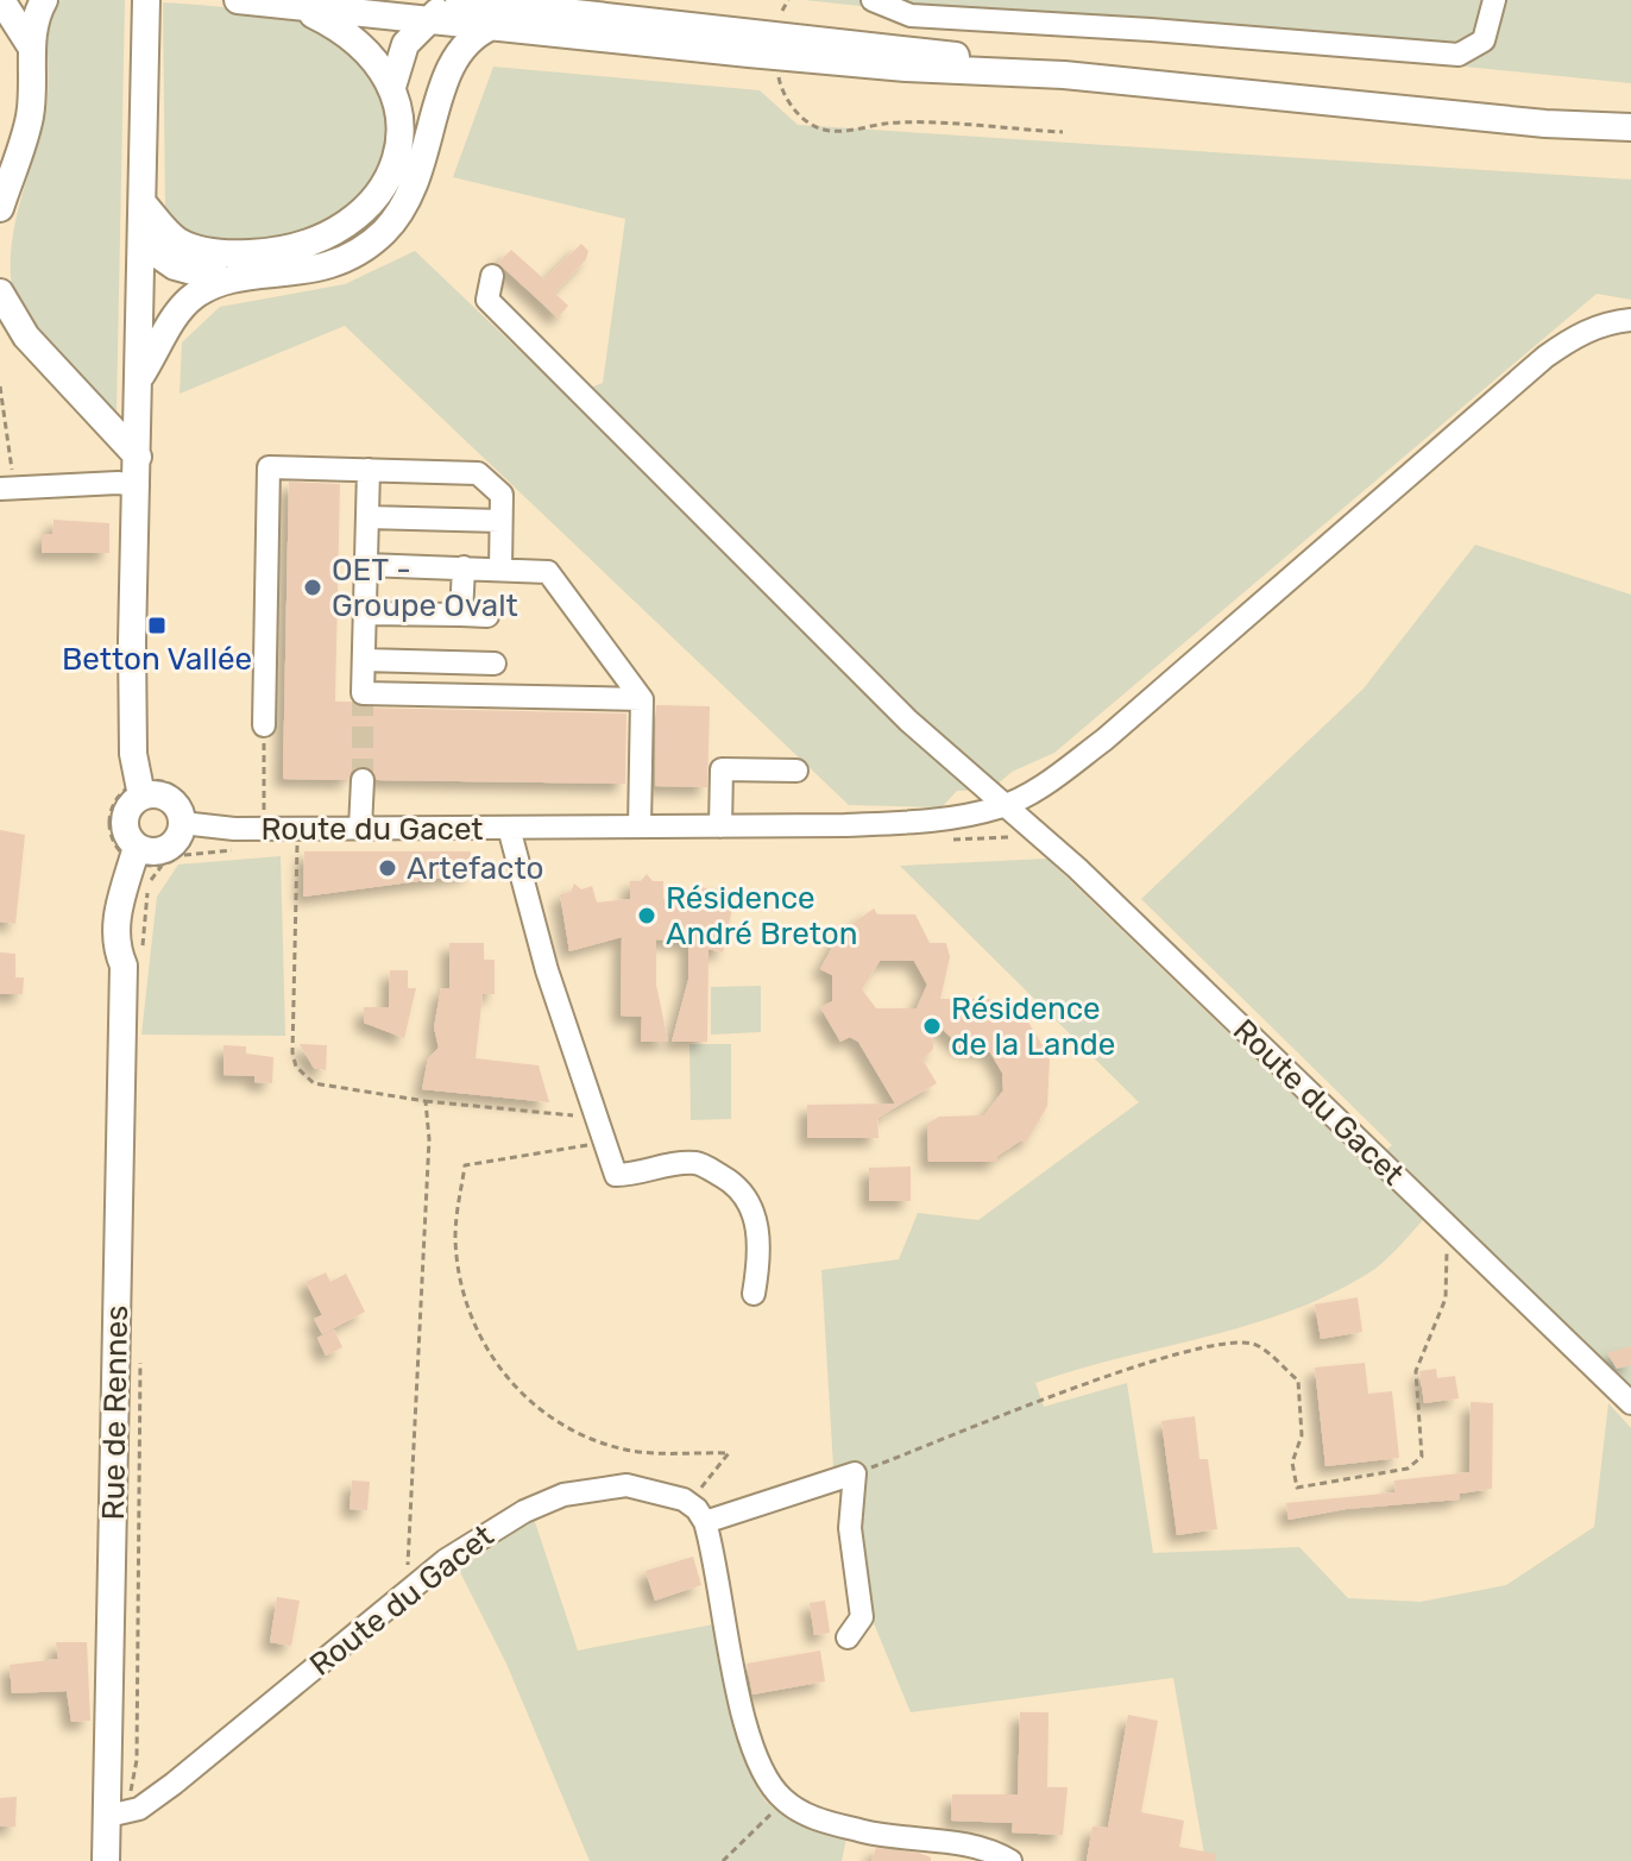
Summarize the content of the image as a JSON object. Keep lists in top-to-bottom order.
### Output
{
  "streets": {
    "main road": ["Rue de Rennes"],
    "street": ["Route du Gacet"]
  },
  "crossings": [
    ["Route du Gacet", "Rue de Rennes"]
  ],
  "places": {
    "other": [
      "OET - Groupe Ovalt",
      "Artefacto",
      "Résidence André Breton",
      "Résidence de la Lande"
    ],
    "transit": ["Betton Vallée"]
  }
}
